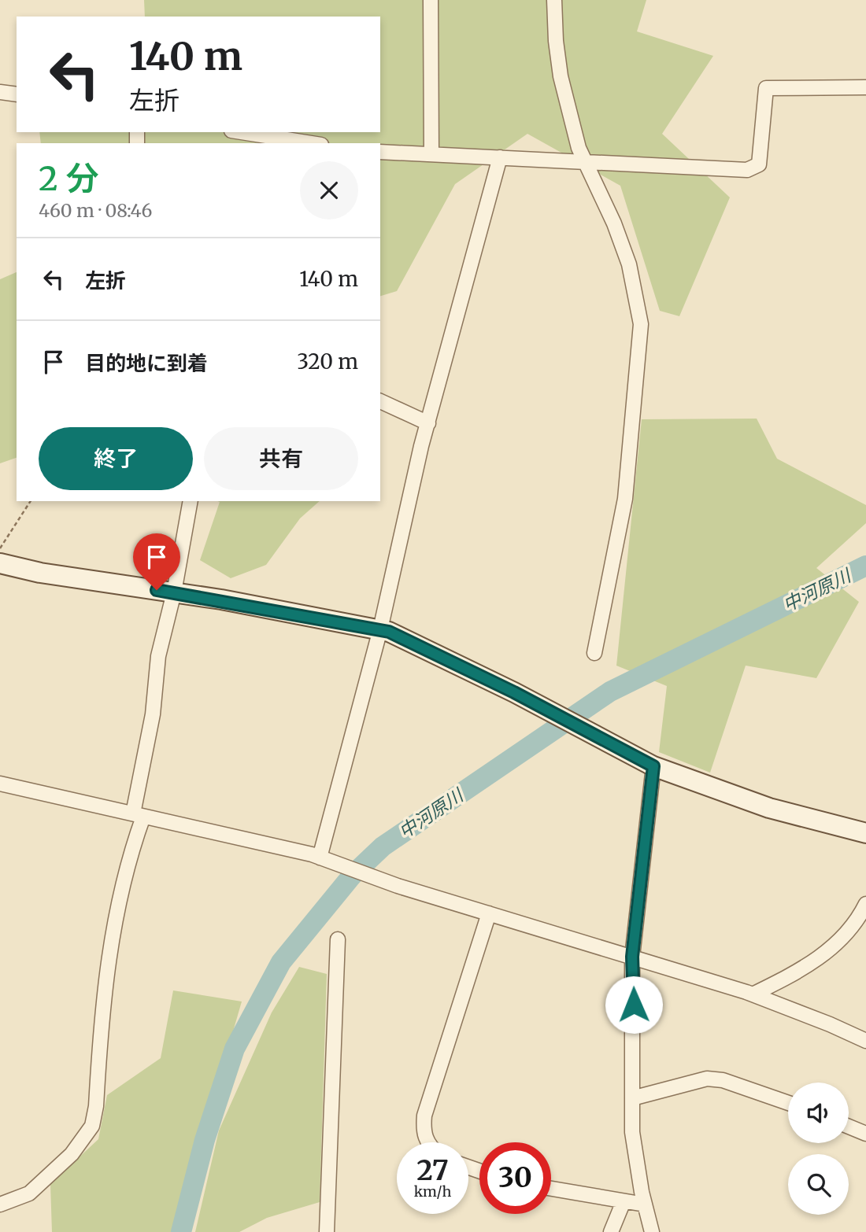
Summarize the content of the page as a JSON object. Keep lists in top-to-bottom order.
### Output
{
  "water": ["中河原川"],
  "page": {
    "turn": ["140 m", "左折"],
    "heading": ["2 分", "460 m · 08:46"],
    "list": [
      {
        "name": "左折",
        "value": "140 m"
      },
      {
        "name": "目的地に到着",
        "value": "320 m"
      }
    ],
    "buttons": ["終了", "共有"],
    "speed": "27 km/h",
    "limit": "30"
  }
}
